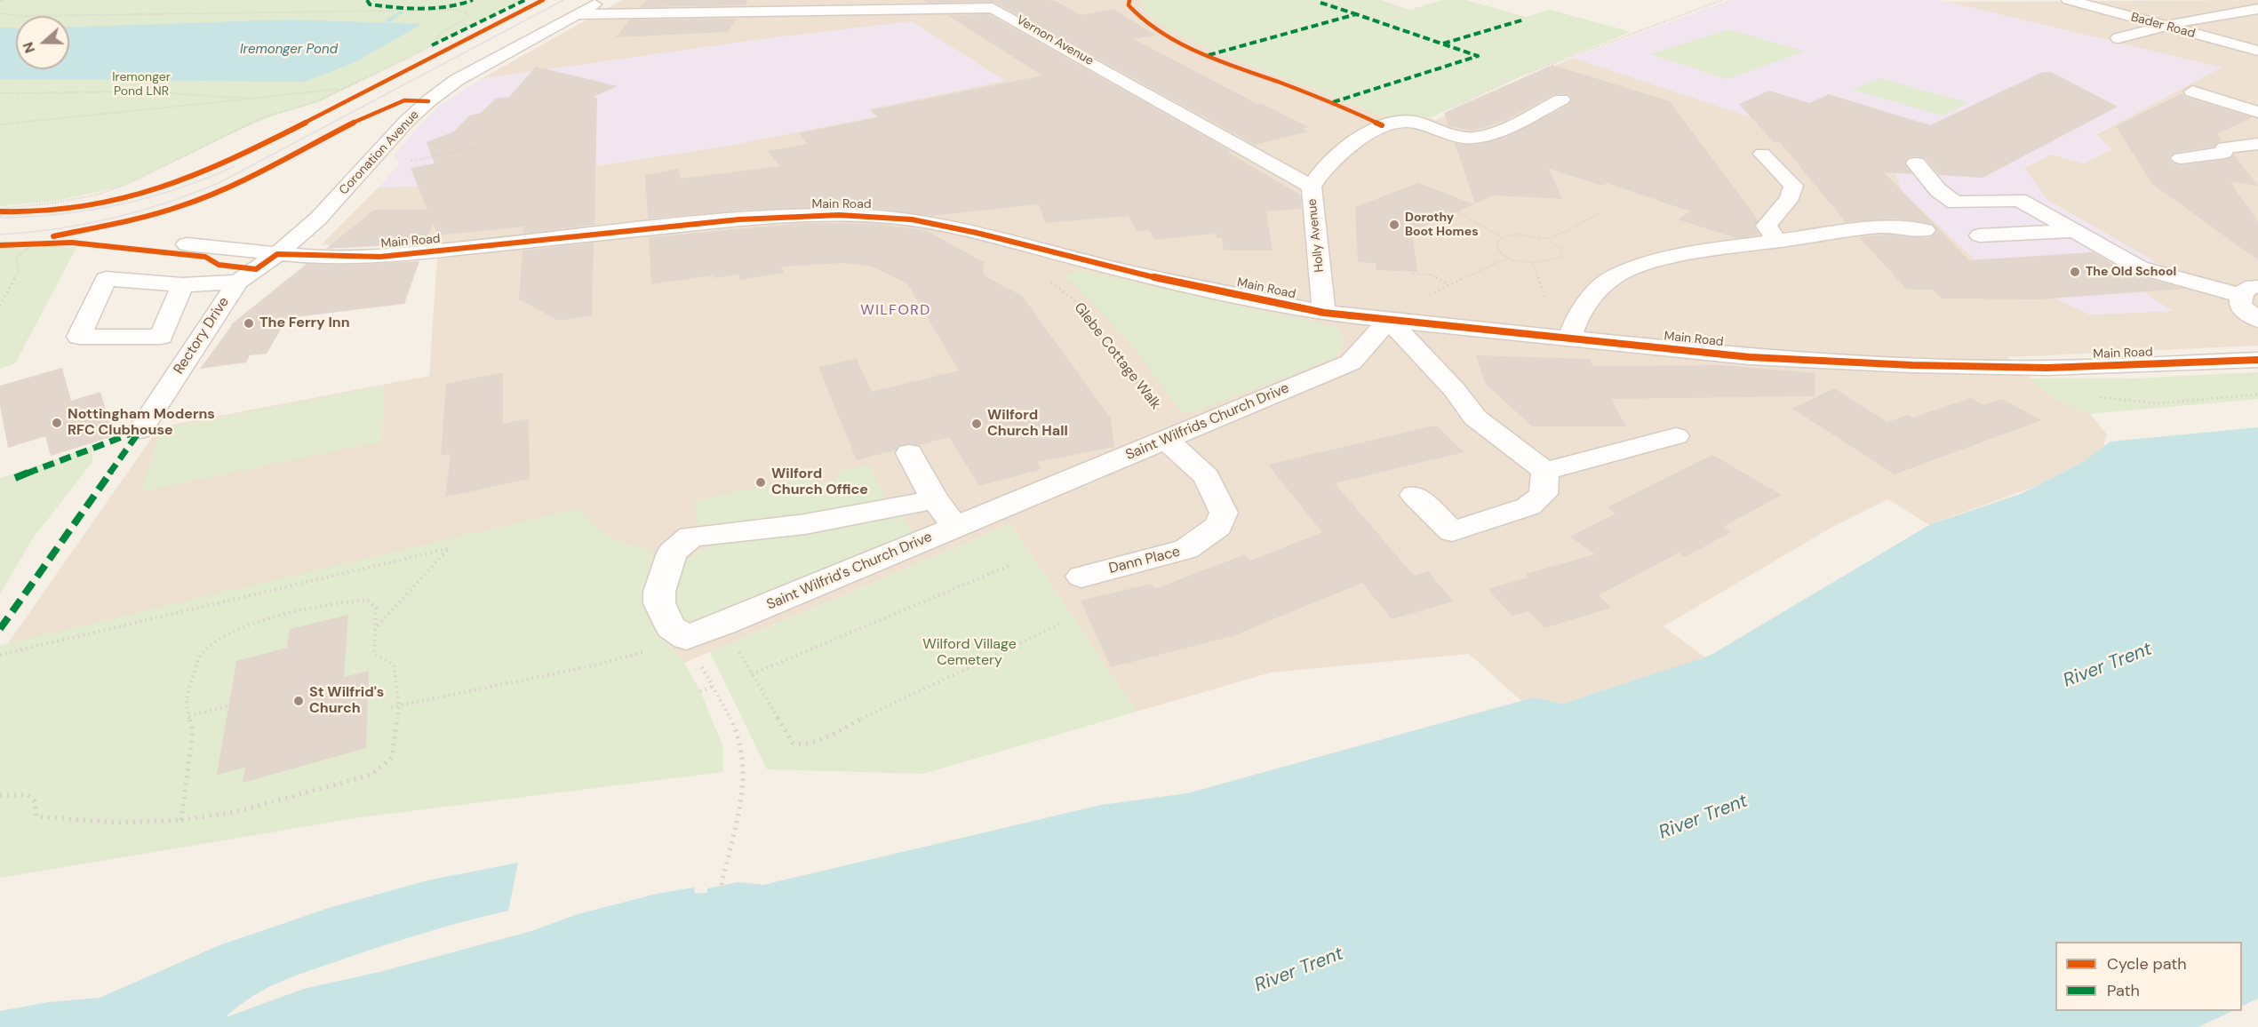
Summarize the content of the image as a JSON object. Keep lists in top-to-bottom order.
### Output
{
  "streets": {
    "street": [
      "Bader Road",
      "Vernon Avenue",
      "Coronation Avenue",
      "Main Road",
      "Holly Avenue",
      "Rectory Drive",
      "Saint Wilfrids Church Drive",
      "Dann Place",
      "Saint Wilfrid's Church Drive"
    ],
    "path": ["Glebe Cottage Walk"]
  },
  "crossings": [
    ["Vernon Avenue", "Coronation Avenue"],
    ["Vernon Avenue", "Holly Avenue"],
    ["Coronation Avenue", "Main Road"],
    ["Coronation Avenue", "Rectory Drive"],
    ["Main Road", "Holly Avenue"],
    ["Main Road", "Rectory Drive"],
    ["Main Road", "Saint Wilfrids Church Drive"],
    ["Glebe Cottage Walk", "Saint Wilfrids Church Drive"],
    ["Glebe Cottage Walk", "Dann Place"],
    ["Saint Wilfrids Church Drive", "Dann Place"],
    ["Saint Wilfrids Church Drive", "Saint Wilfrid's Church Drive"]
  ],
  "districts": ["WILFORD"],
  "water": ["Iremonger Pond", "River Trent"],
  "parks": ["Iremonger Pond LNR", "Wilford Village Cemetery"],
  "places": [
    "Dorothy Boot Homes",
    "The Old School",
    "The Ferry Inn",
    "Nottingham Moderns RFC Clubhouse",
    "Wilford Church Hall",
    "Wilford Church Office",
    "St Wilfrid's Church"
  ],
  "legend": ["Cycle path", "Path"],
  "north": "left"
}
